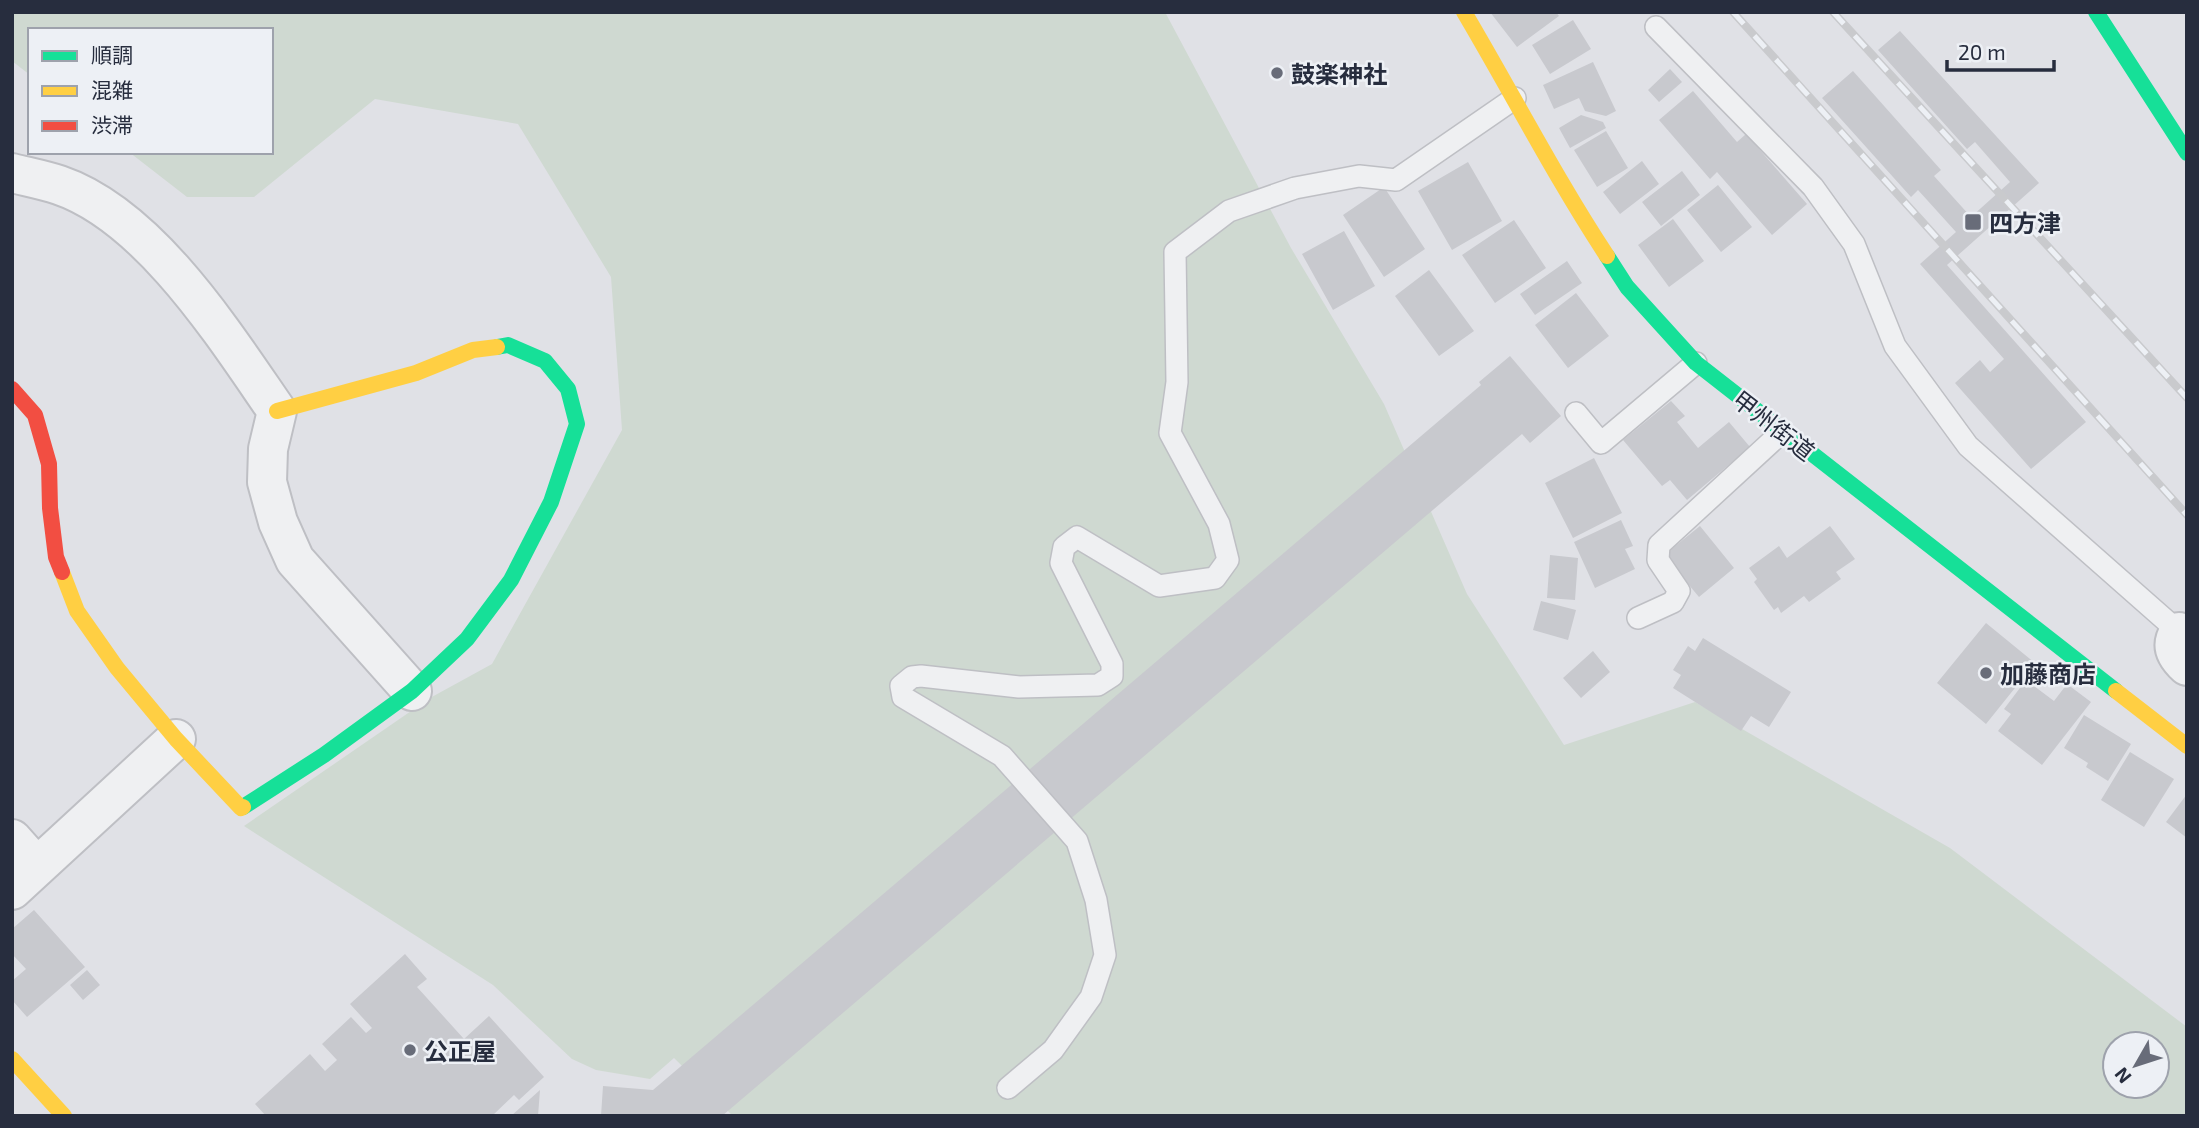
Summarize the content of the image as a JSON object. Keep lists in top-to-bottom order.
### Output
{
  "streets": {
    "main road": ["甲州街道"]
  },
  "places": {
    "other": ["鼓楽神社", "加藤商店", "公正屋"],
    "transit": ["四方津"]
  },
  "legend": ["順調", "混雑", "渋滞"],
  "scale_bar": "20 m",
  "north": "bottom left"
}
